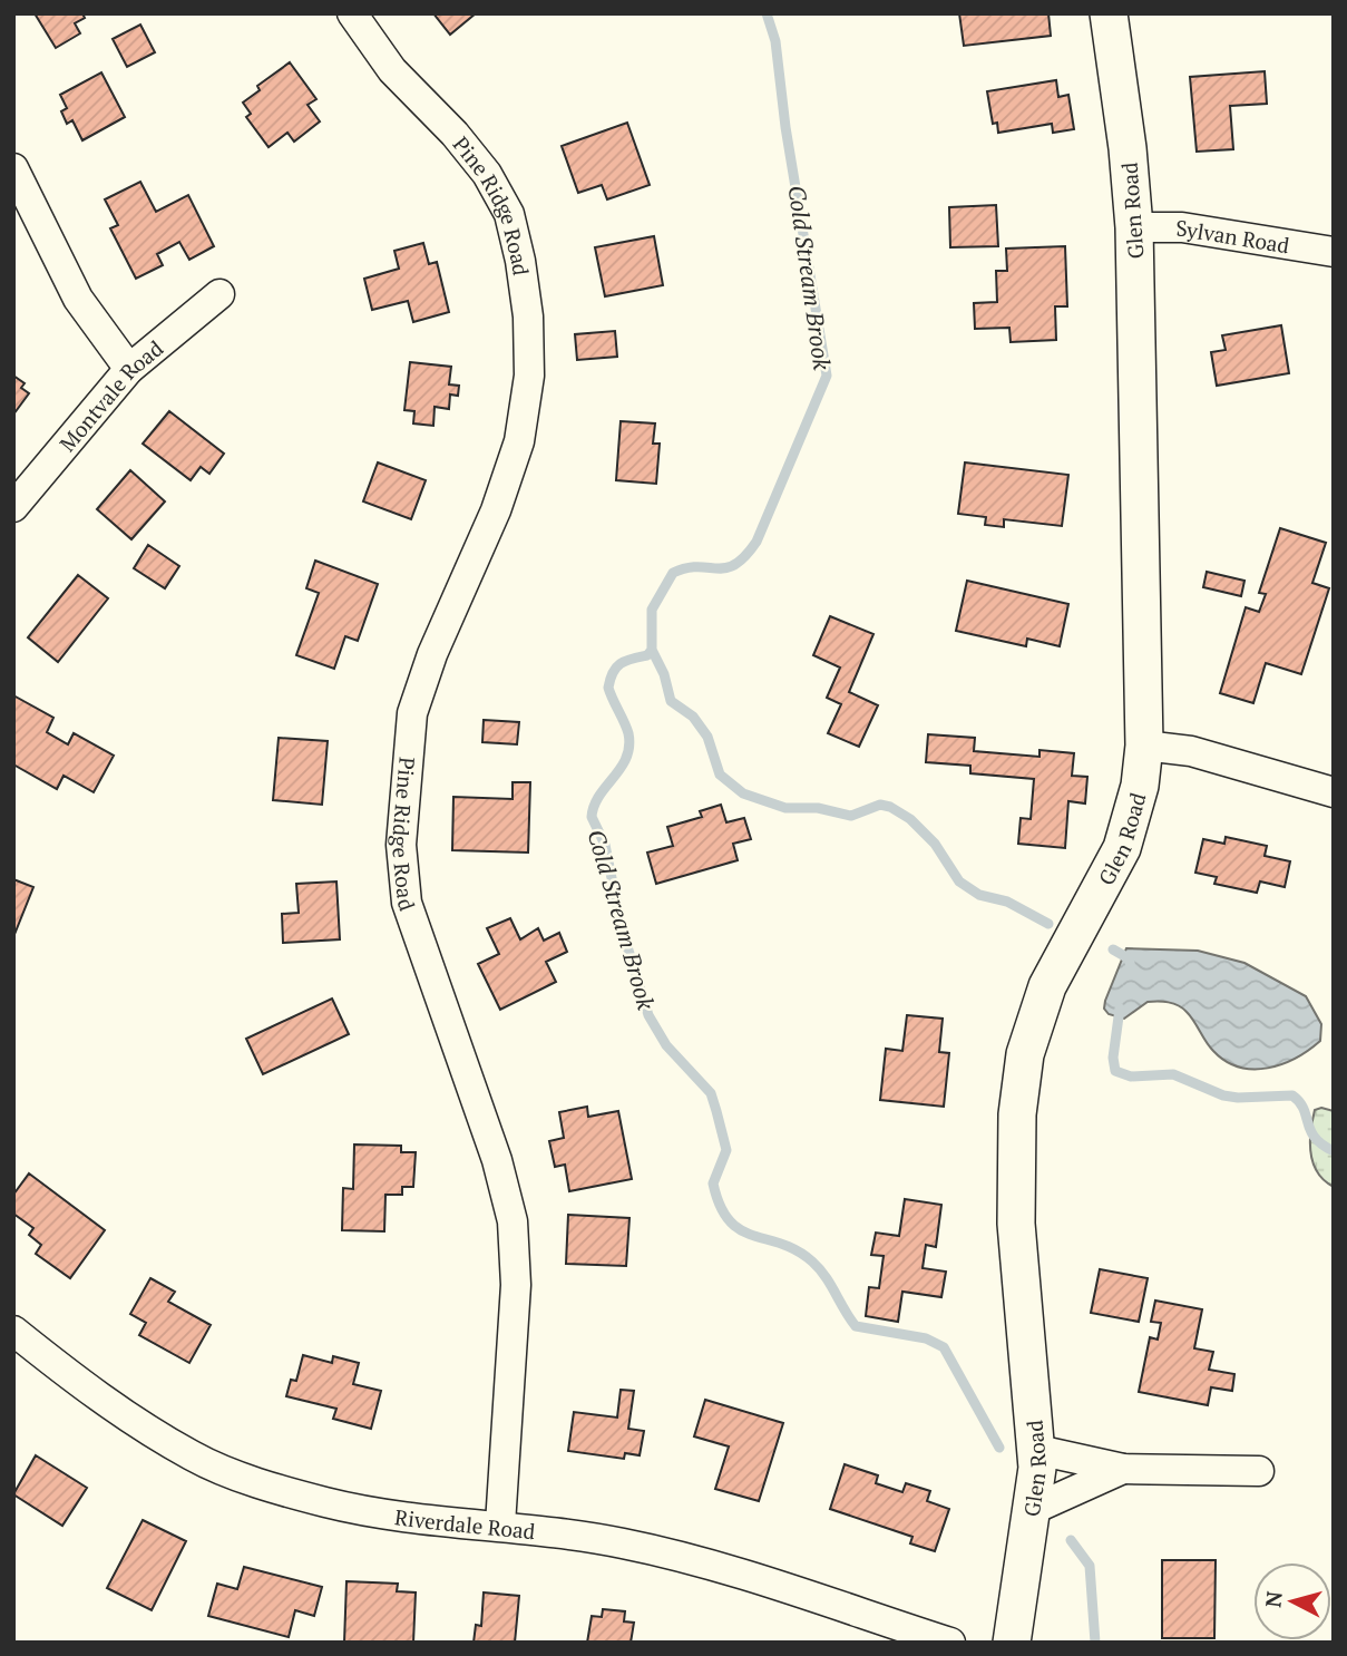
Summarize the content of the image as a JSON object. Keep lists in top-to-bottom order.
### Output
{
  "streets": {
    "street": [
      "Pine Ridge Road",
      "Glen Road",
      "Sylvan Road",
      "Montvale Road",
      "Riverdale Road"
    ]
  },
  "crossings": [
    ["Pine Ridge Road", "Riverdale Road"],
    ["Glen Road", "Sylvan Road"]
  ],
  "water": ["Cold Stream Brook"],
  "north": "left"
}
